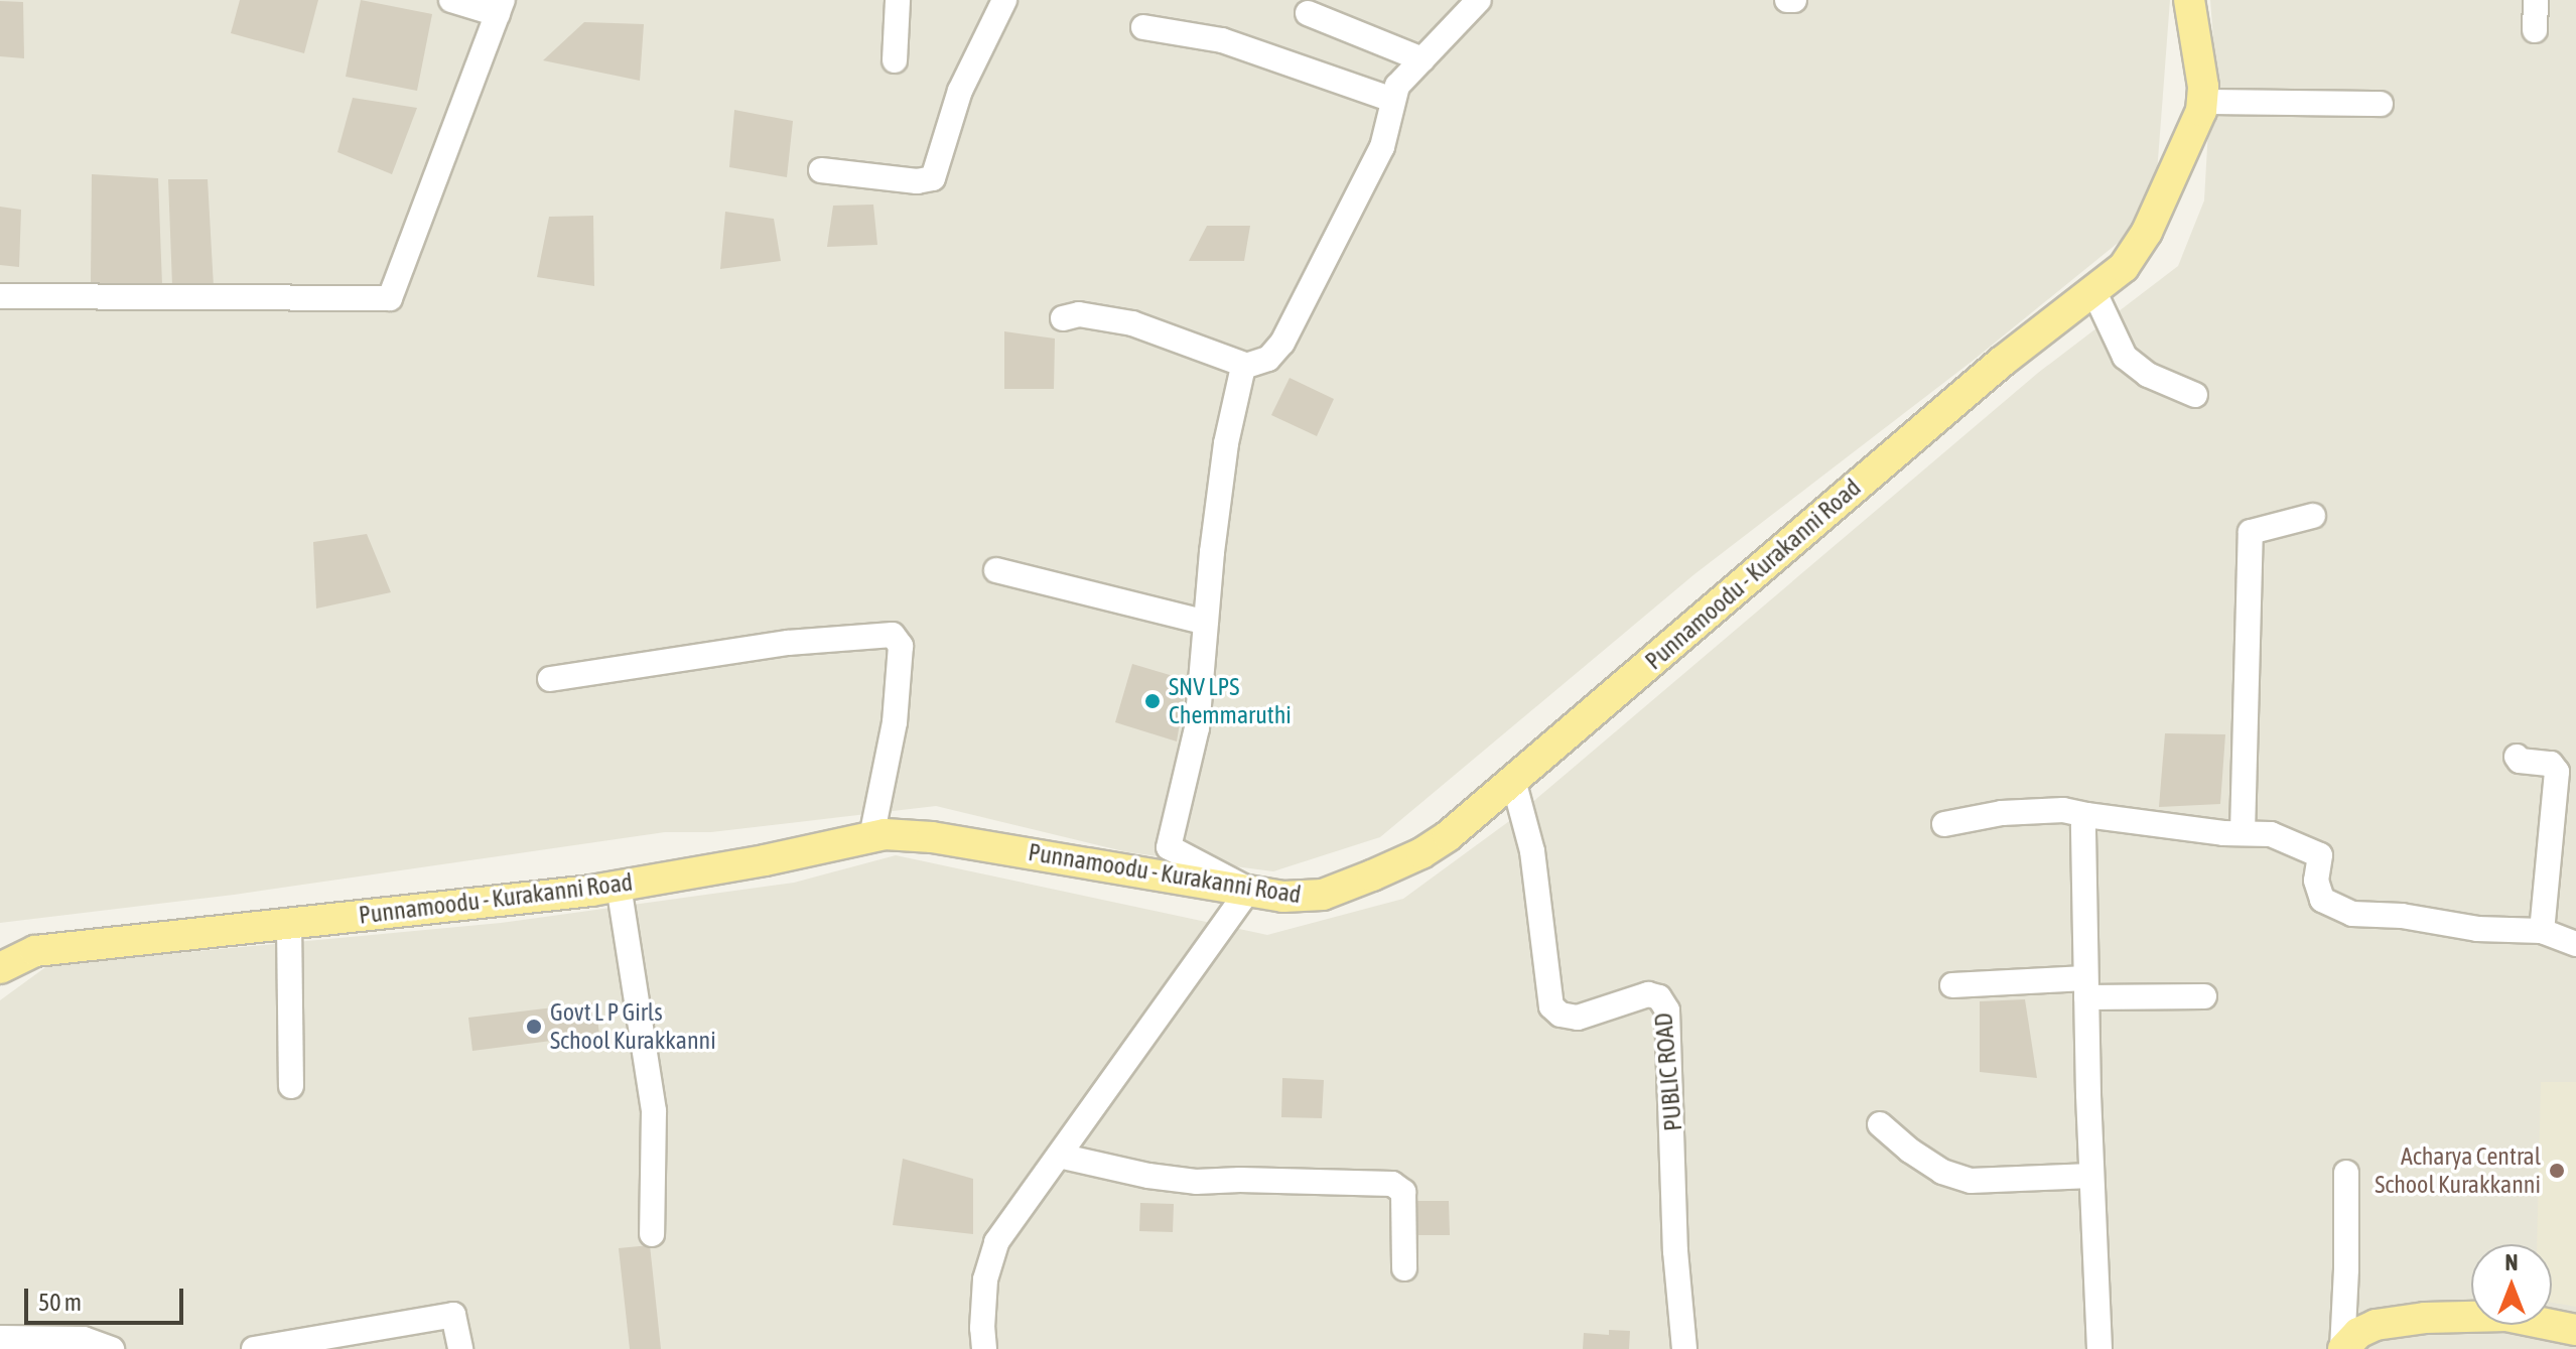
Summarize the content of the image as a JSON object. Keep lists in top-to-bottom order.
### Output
{
  "streets": {
    "main road": ["Punnamoodu - Kurakanni Road"],
    "street": ["PUBLIC ROAD"]
  },
  "crossings": [
    ["Punnamoodu - Kurakanni Road", "PUBLIC ROAD"]
  ],
  "places": ["SNV LPS Chemmaruthi", "Govt L P Girls School Kurakkanni", "Acharya Central School Kurakkanni"],
  "scale_bar": "50 m",
  "north": "top"
}
